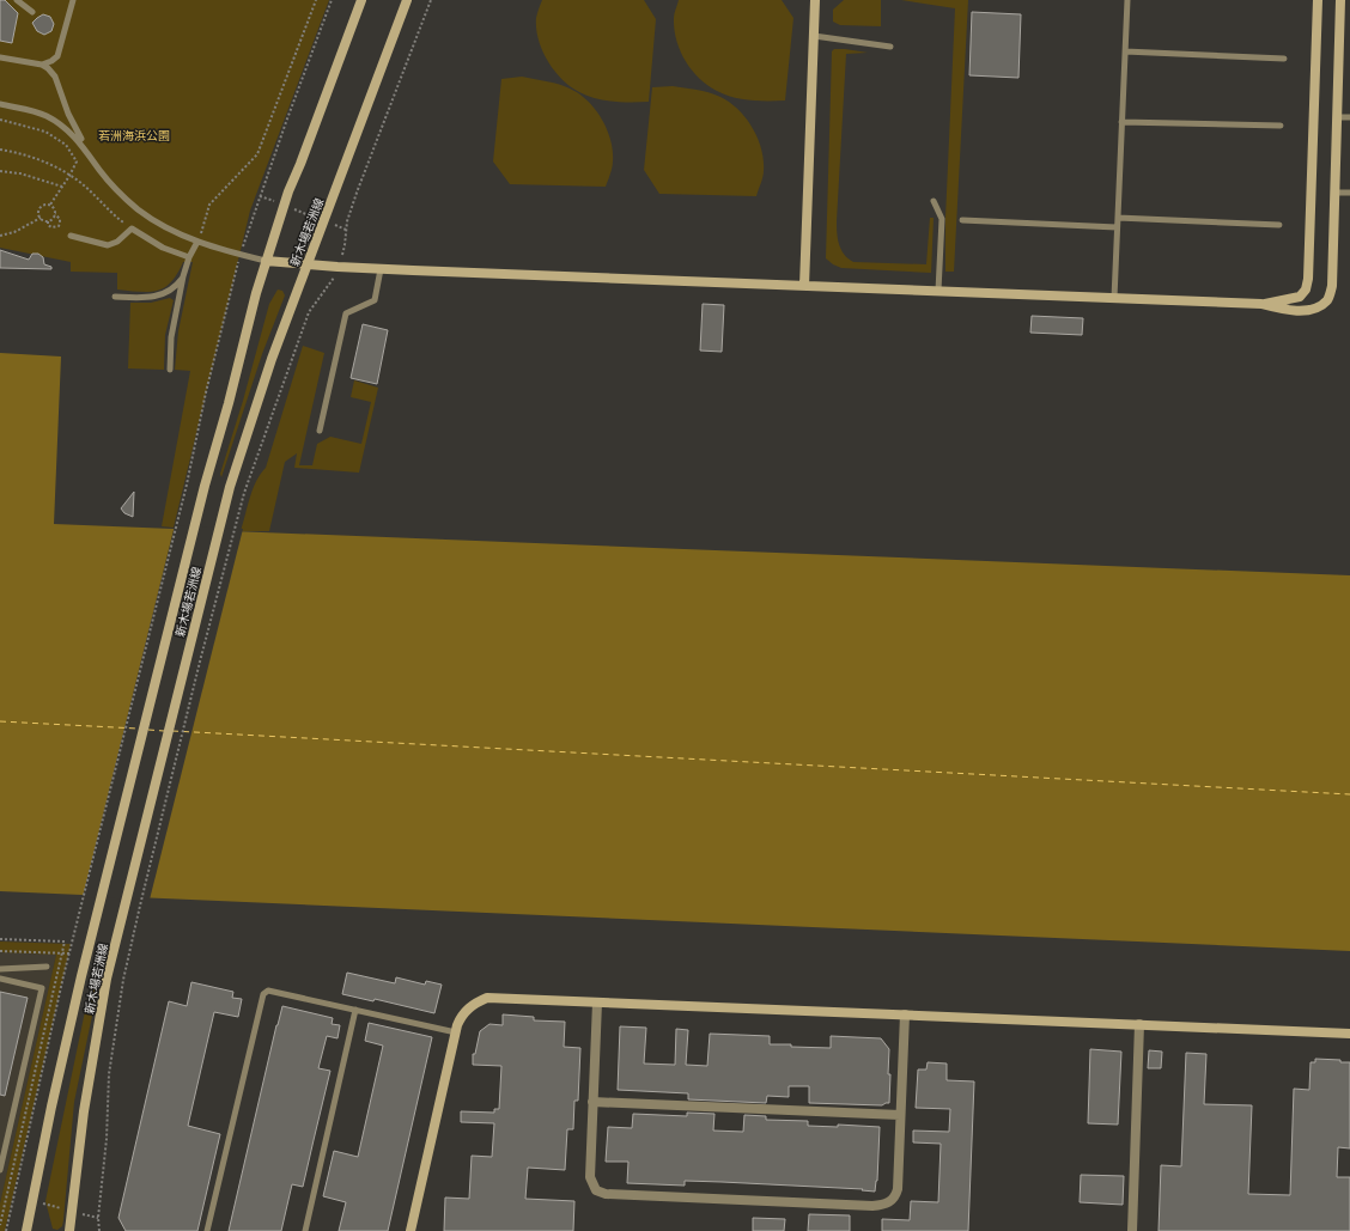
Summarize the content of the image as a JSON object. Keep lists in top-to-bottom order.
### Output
{
  "streets": {
    "street": ["新木場若洲線"]
  },
  "parks": ["若洲海浜公園"]
}
